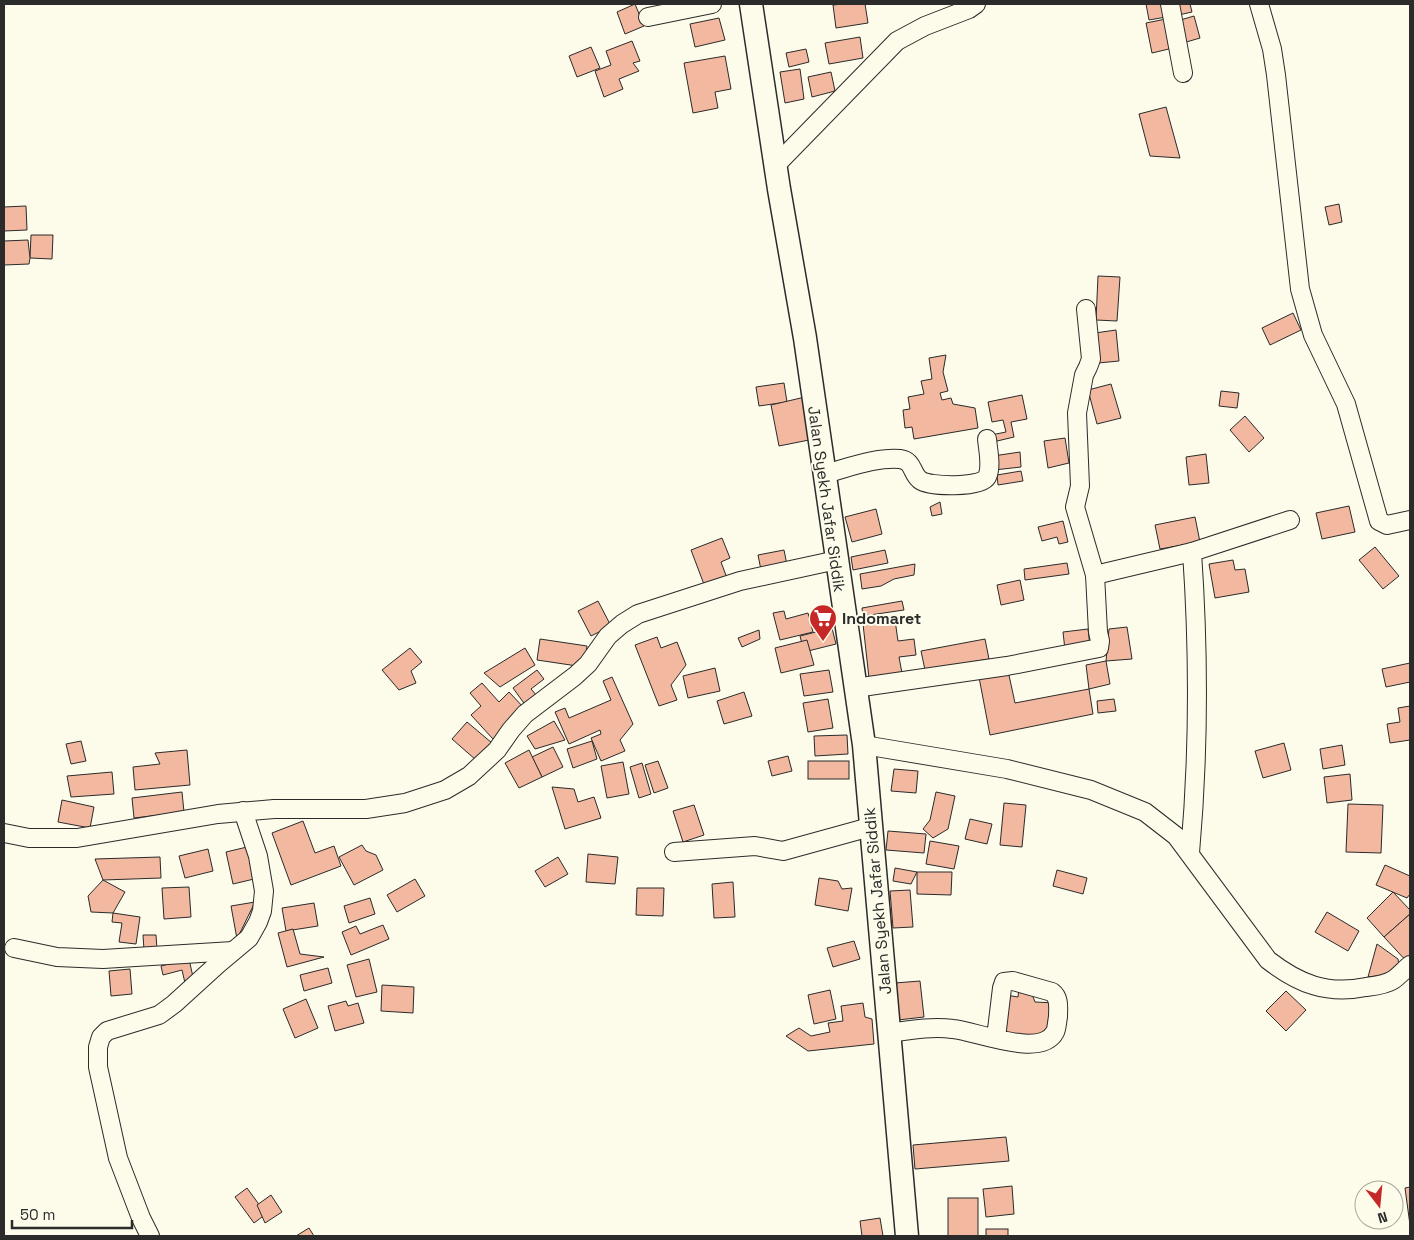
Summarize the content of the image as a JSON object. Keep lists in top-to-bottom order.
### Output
{
  "streets": {
    "main road": ["Jalan Syekh Jafar Siddik"]
  },
  "places": {
    "supermarket": ["Indomaret"]
  },
  "scale_bar": "50 m",
  "north": "bottom"
}
